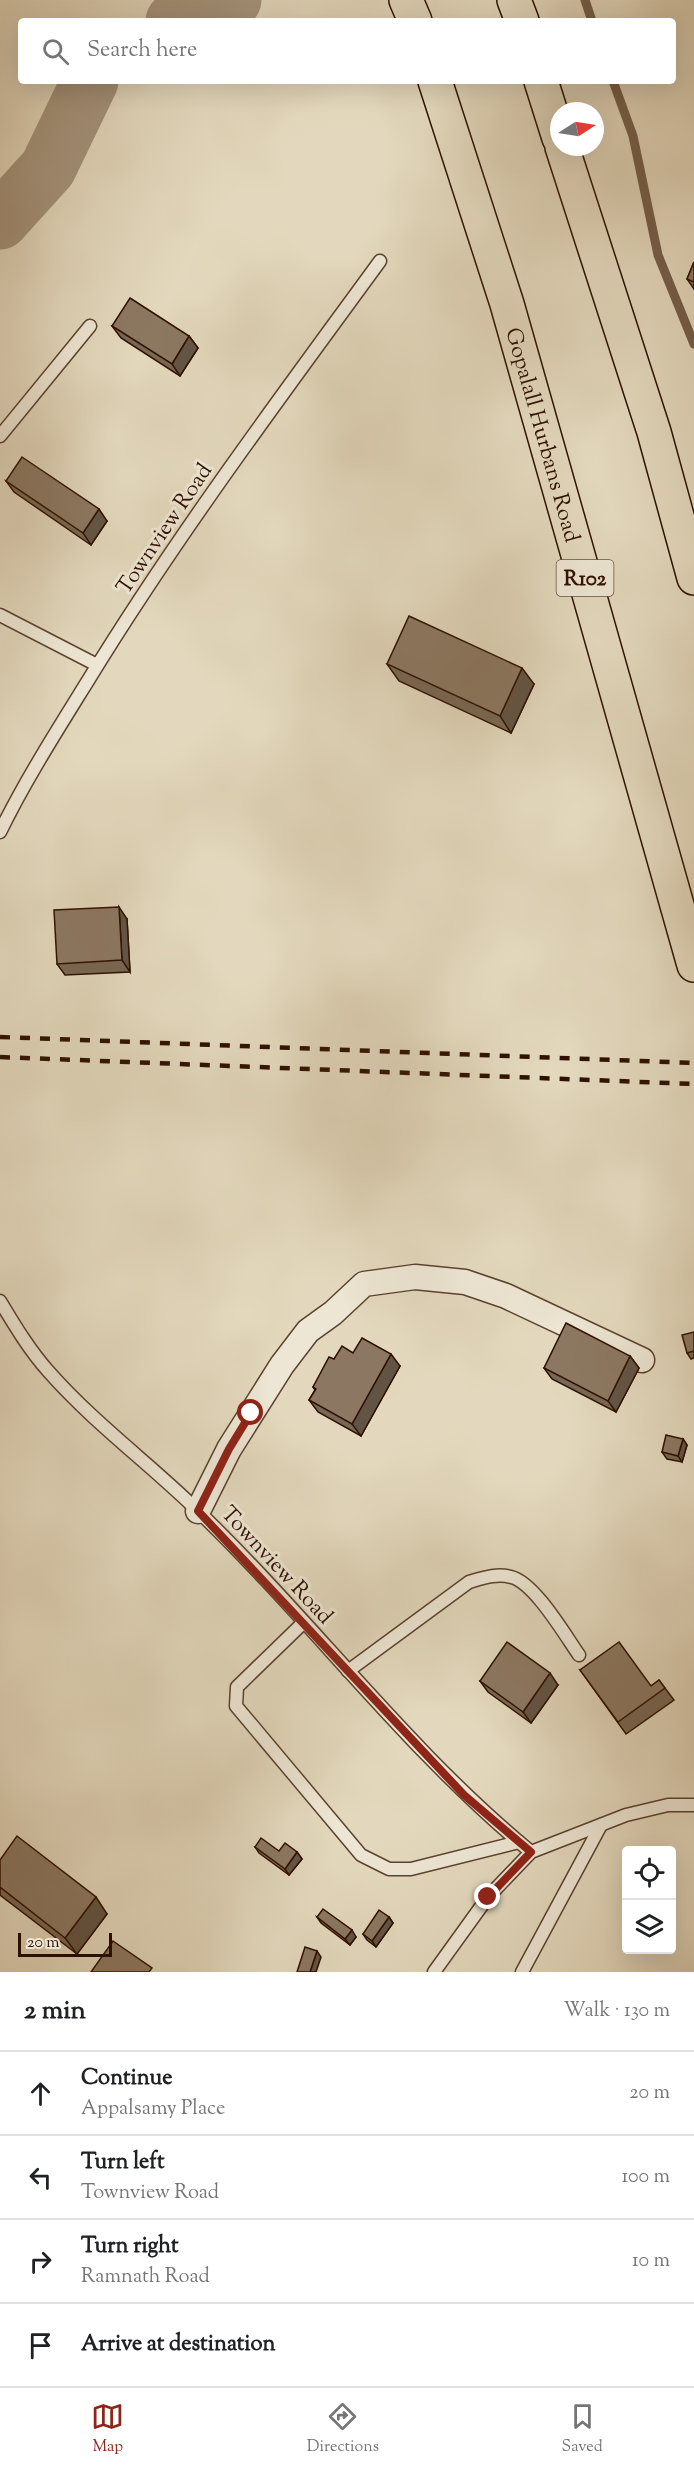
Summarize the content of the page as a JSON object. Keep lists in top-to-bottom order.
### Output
{
  "streets": {
    "main road": ["Gopalall Hurbans Road", "R102"],
    "lane": ["Townview Road"]
  },
  "scale_bar": "20 m",
  "north": "right",
  "page": {
    "search": "Search here",
    "scale": "20 m",
    "heading": ["2 min", "Walk · 130 m"],
    "list": [
      ["Continue", "Appalsamy Place", "20 m"],
      ["Turn left", "Townview Road", "100 m"],
      ["Turn right", "Ramnath Road", "10 m"],
      "Arrive at destination"
    ],
    "nav": ["Map", "Directions", "Saved"]
  }
}
